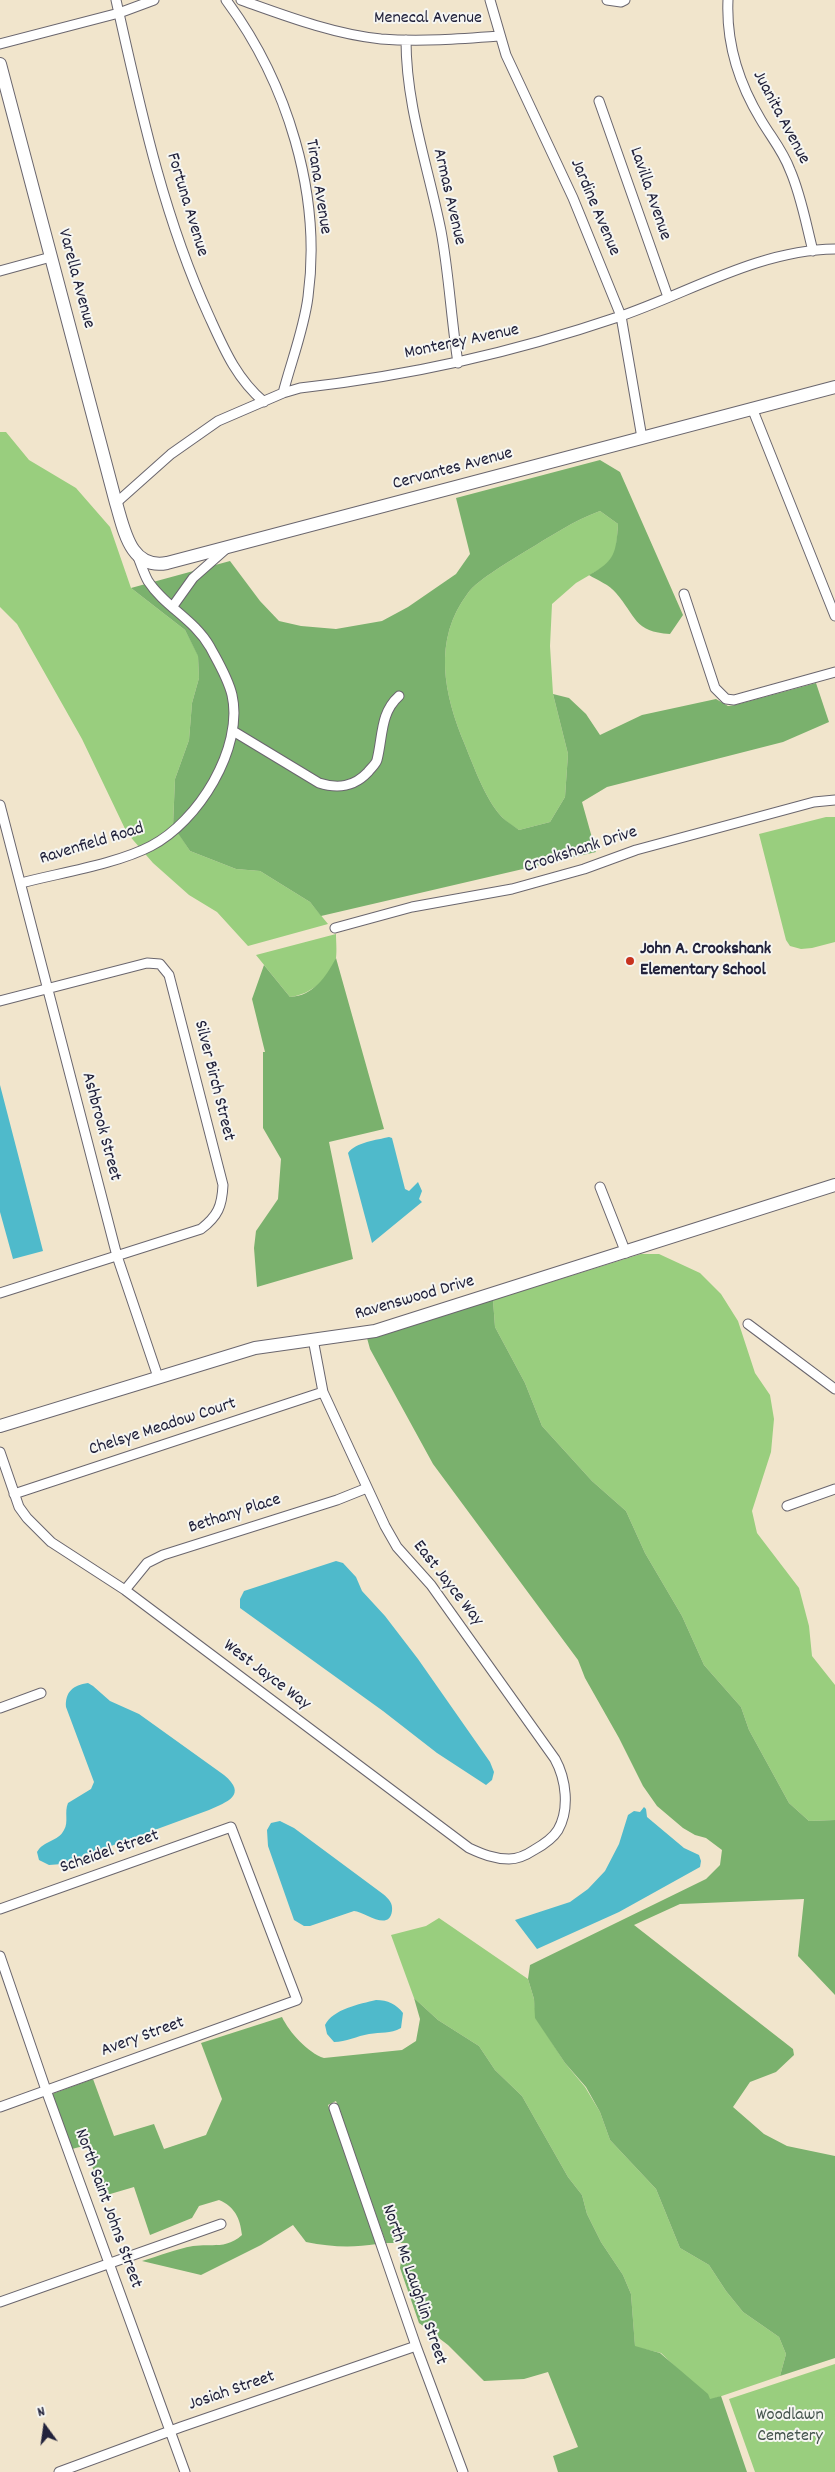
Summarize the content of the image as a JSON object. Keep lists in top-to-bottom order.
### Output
{
  "streets": {
    "street": [
      "Menecal Avenue",
      "Juanita Avenue",
      "Tirana Avenue",
      "Lavilla Avenue",
      "Armas Avenue",
      "Fortuna Avenue",
      "Jardine Avenue",
      "Varella Avenue",
      "Monterey Avenue",
      "Cervantes Avenue",
      "Ravenfield Road",
      "Crookshank Drive",
      "Silver Birch Street",
      "Ashbrook Street",
      "Ravenswood Drive",
      "Chelsye Meadow Court",
      "Bethany Place",
      "East Jayce Way",
      "West Jayce Way",
      "Scheidel Street",
      "Avery Street",
      "North Saint Johns Street",
      "North Mc Laughlin Street",
      "Josiah Street"
    ]
  },
  "crossings": [
    ["Menecal Avenue", "Armas Avenue"],
    ["Menecal Avenue", "Jardine Avenue"],
    ["Juanita Avenue", "Monterey Avenue"],
    ["Tirana Avenue", "Monterey Avenue"],
    ["Lavilla Avenue", "Monterey Avenue"],
    ["Armas Avenue", "Monterey Avenue"],
    ["Fortuna Avenue", "Monterey Avenue"],
    ["Jardine Avenue", "Monterey Avenue"],
    ["Jardine Avenue", "Cervantes Avenue"],
    ["Varella Avenue", "Monterey Avenue"],
    ["Cervantes Avenue", "Ravenfield Road"],
    ["Ravenfield Road", "Ashbrook Street"],
    ["Silver Birch Street", "Ashbrook Street"],
    ["Ashbrook Street", "Ravenswood Drive"],
    ["Ravenswood Drive", "East Jayce Way"],
    ["Chelsye Meadow Court", "East Jayce Way"],
    ["Chelsye Meadow Court", "West Jayce Way"],
    ["Bethany Place", "East Jayce Way"],
    ["Bethany Place", "West Jayce Way"],
    ["East Jayce Way", "West Jayce Way"],
    ["Scheidel Street", "Avery Street"],
    ["Avery Street", "North Saint Johns Street"],
    ["North Saint Johns Street", "Josiah Street"],
    ["North Mc Laughlin Street", "Josiah Street"]
  ],
  "parks": ["Woodlawn Cemetery"],
  "places": ["John A. Crookshank Elementary School"],
  "north": "top"
}
